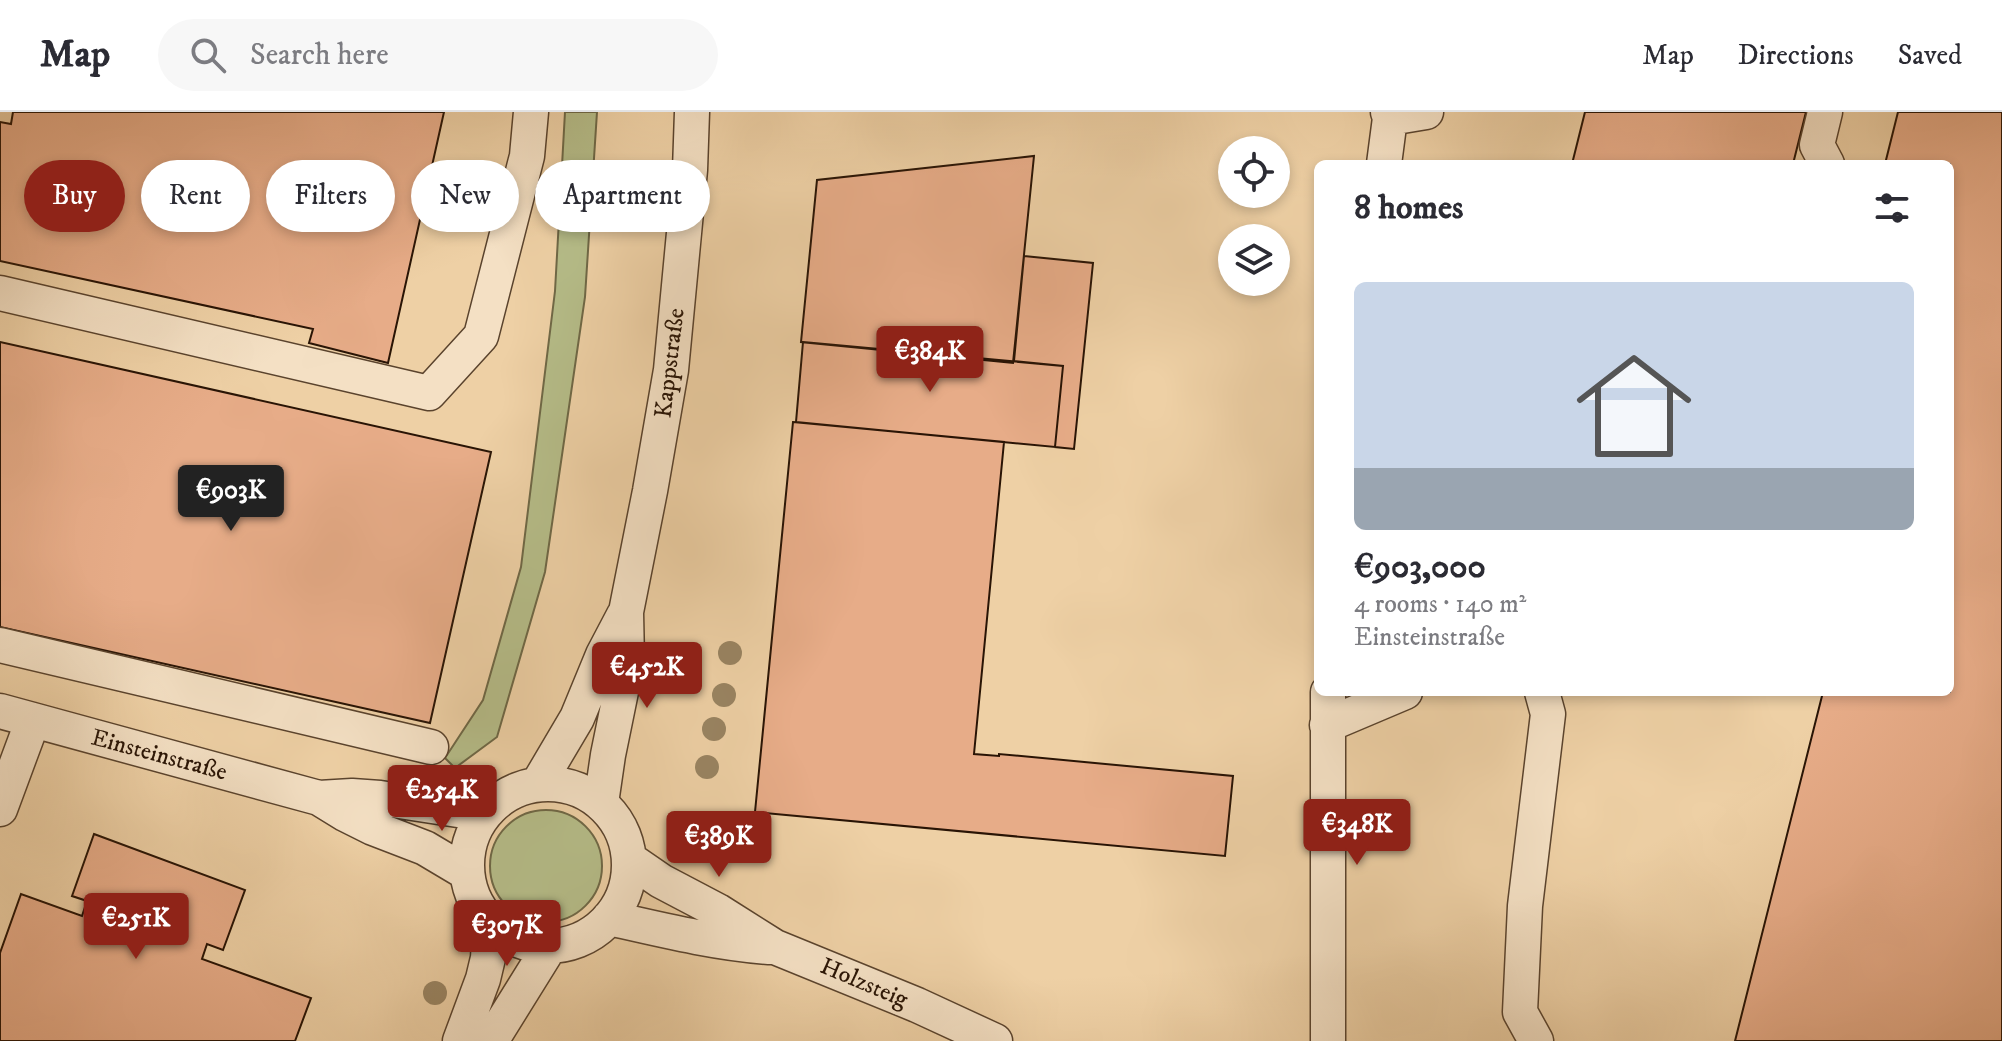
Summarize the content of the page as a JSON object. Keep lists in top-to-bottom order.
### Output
{
  "streets": {
    "street": ["Kappstraße", "Einsteinstraße", "Holzsteig"]
  },
  "crossings": [
    ["Kappstraße", "Einsteinstraße"],
    ["Kappstraße", "Holzsteig"],
    ["Einsteinstraße", "Holzsteig"]
  ],
  "page": {
    "header": "Map",
    "search": "Search here",
    "nav": ["Map", "Directions", "Saved"],
    "chip": [
      "Buy",
      "Rent",
      "Filters",
      "New",
      "Apartment"
    ],
    "heading": "8 homes",
    "list": [
      {
        "name": "€903,000",
        "note": "4 rooms · 140 m² · Einsteinstraße"
      }
    ],
    "price": [
      "€384K",
      "€903K",
      "€452K",
      "€254K",
      "€348K",
      "€389K",
      "€251K",
      "€307K"
    ]
  }
}
